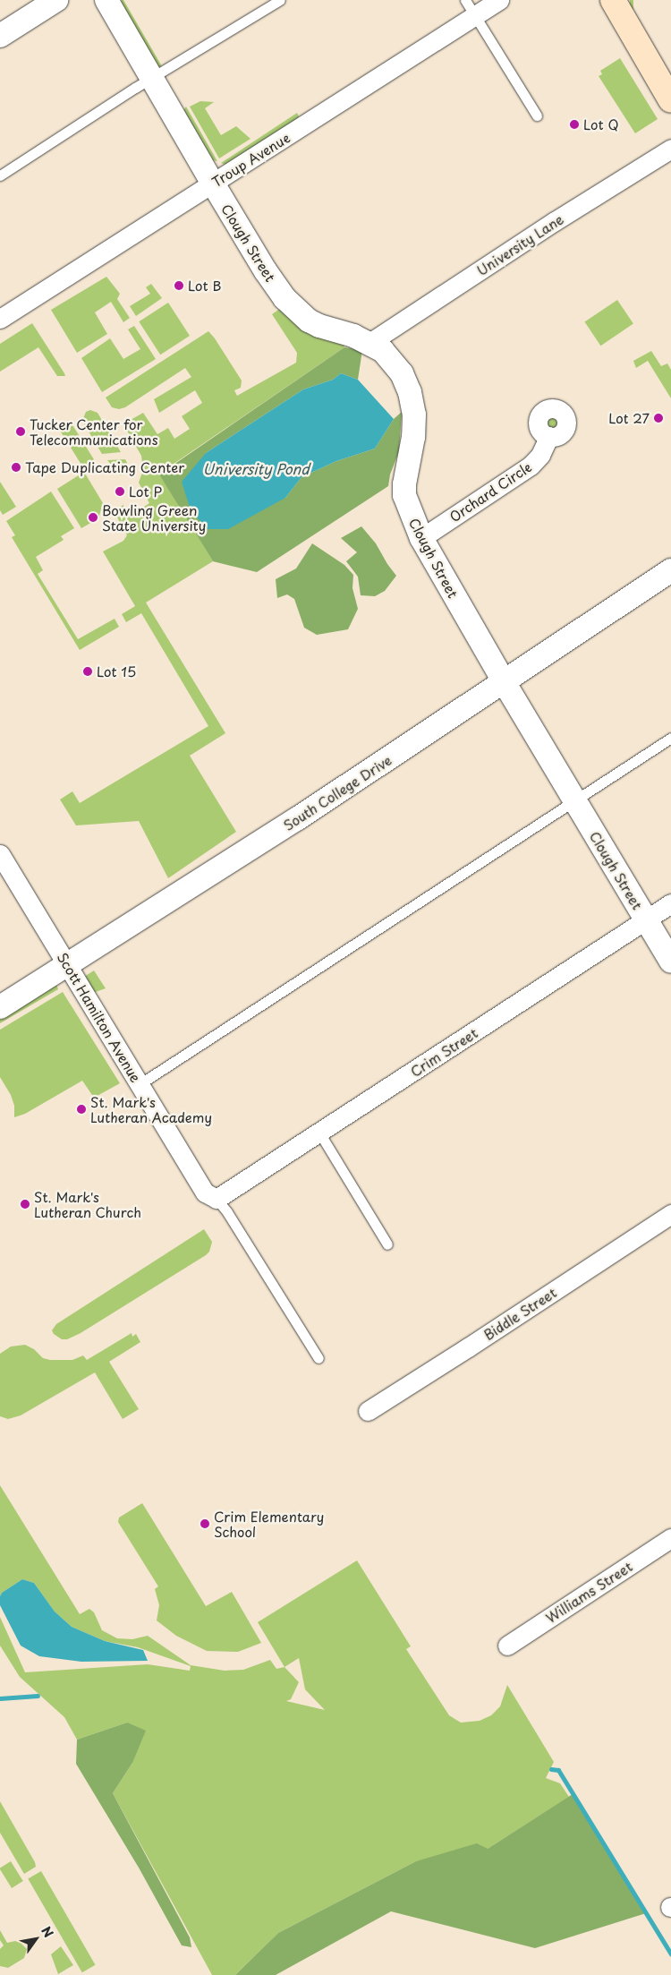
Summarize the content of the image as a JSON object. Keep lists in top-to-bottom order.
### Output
{
  "streets": {
    "street": [
      "Troup Avenue",
      "Clough Street",
      "University Lane",
      "Orchard Circle",
      "South College Drive",
      "Scott Hamilton Avenue",
      "Crim Street",
      "Biddle Street",
      "Williams Street"
    ]
  },
  "crossings": [
    ["Troup Avenue", "Clough Street"],
    ["Clough Street", "University Lane"],
    ["Clough Street", "Orchard Circle"],
    ["Clough Street", "South College Drive"],
    ["Clough Street", "Crim Street"],
    ["South College Drive", "Scott Hamilton Avenue"],
    ["Scott Hamilton Avenue", "Crim Street"]
  ],
  "water": ["University Pond"],
  "places": [
    "Lot Q",
    "Lot B",
    "Lot 27",
    "Tucker Center for Telecommunications",
    "Tape Duplicating Center",
    "Lot P",
    "Bowling Green State University",
    "Lot 15",
    "St. Mark's Lutheran Academy",
    "St. Mark's Lutheran Church",
    "Crim Elementary School"
  ],
  "north": "top right"
}
